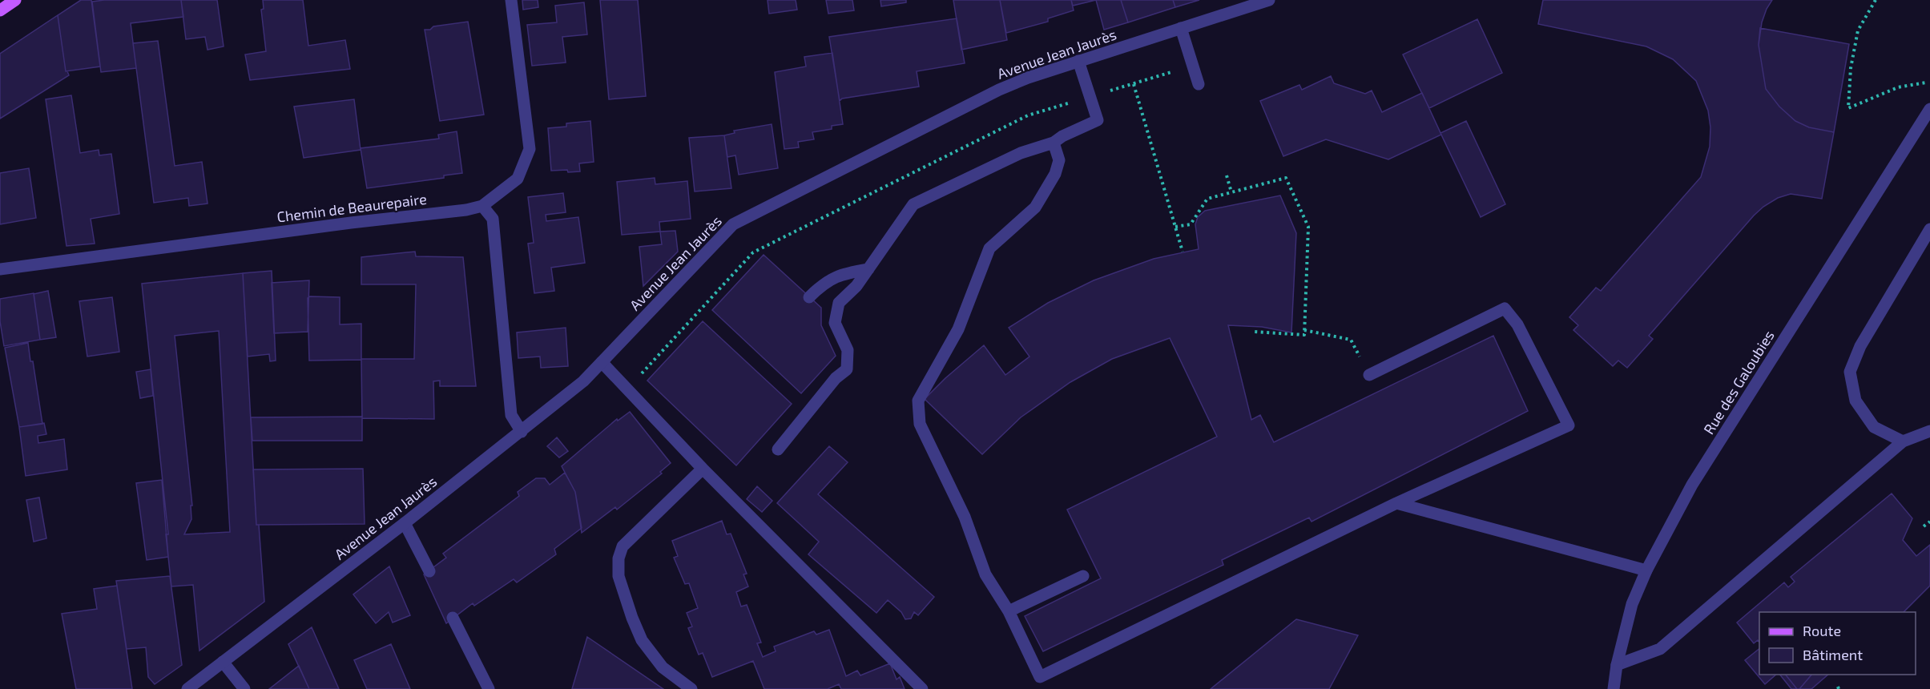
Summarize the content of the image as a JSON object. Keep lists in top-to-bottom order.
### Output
{
  "streets": {
    "street": ["Avenue Jean Jaurès", "Chemin de Beaurepaire", "Rue des Galoubies"]
  },
  "legend": ["Route", "Bâtiment"]
}
